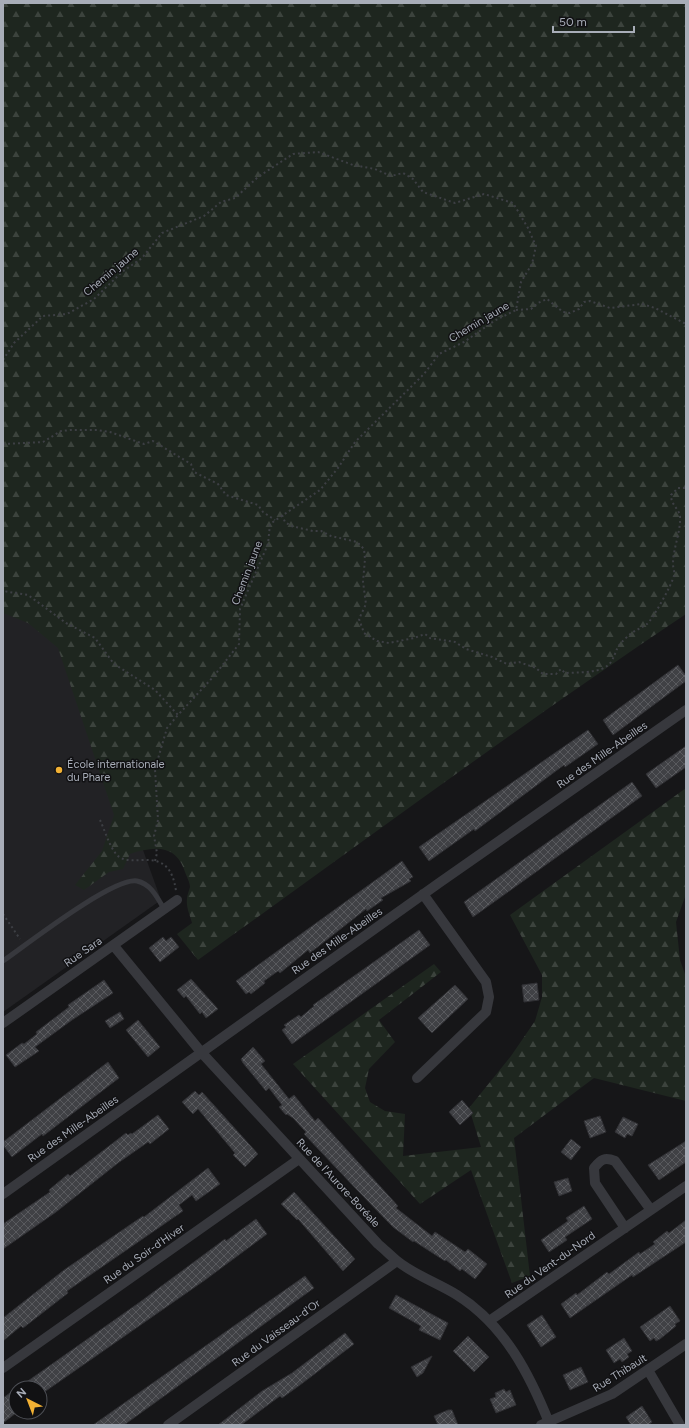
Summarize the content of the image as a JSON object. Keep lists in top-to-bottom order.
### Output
{
  "streets": {
    "street": [
      "Rue des Mille-Abeilles",
      "Rue Sara",
      "Rue de l'Aurore-Boréale",
      "Rue du Soir-d'Hiver",
      "Rue du Vent-du-Nord",
      "Rue du Vaisseau-d'Or",
      "Rue Thibault"
    ],
    "path": ["Chemin jaune"]
  },
  "crossings": [
    ["Rue des Mille-Abeilles", "Rue de l'Aurore-Boréale"],
    ["Rue Sara", "Rue de l'Aurore-Boréale"],
    ["Rue de l'Aurore-Boréale", "Rue du Soir-d'Hiver"],
    ["Rue de l'Aurore-Boréale", "Rue du Vent-du-Nord"],
    ["Rue de l'Aurore-Boréale", "Rue du Vaisseau-d'Or"],
    ["Rue de l'Aurore-Boréale", "Rue Thibault"]
  ],
  "places": ["École internationale du Phare"],
  "scale_bar": "50 m",
  "north": "top left"
}
